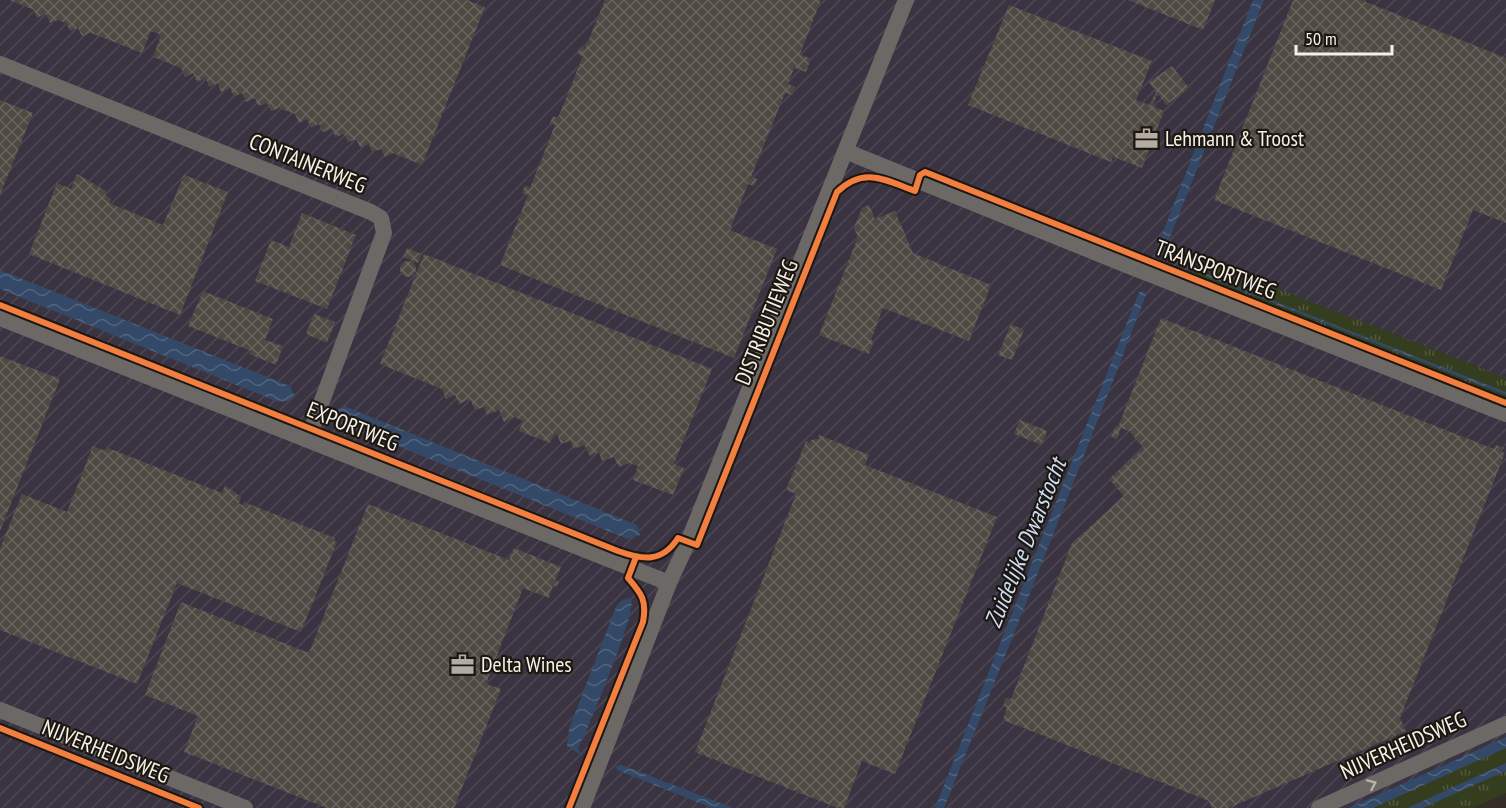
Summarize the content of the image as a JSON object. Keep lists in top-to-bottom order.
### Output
{
  "streets": {
    "street": [
      "CONTAINERWEG",
      "TRANSPORTWEG",
      "DISTRIBUTIEWEG",
      "EXPORTWEG",
      "NIJVERHEIDSWEG"
    ]
  },
  "crossings": [
    ["CONTAINERWEG", "EXPORTWEG"],
    ["TRANSPORTWEG", "DISTRIBUTIEWEG"],
    ["DISTRIBUTIEWEG", "EXPORTWEG"]
  ],
  "one_way": ["NIJVERHEIDSWEG"],
  "water": ["Zuidelijke Dwarstocht"],
  "places": {
    "office": ["Lehmann & Troost", "Delta Wines"]
  },
  "scale_bar": "50 m"
}
